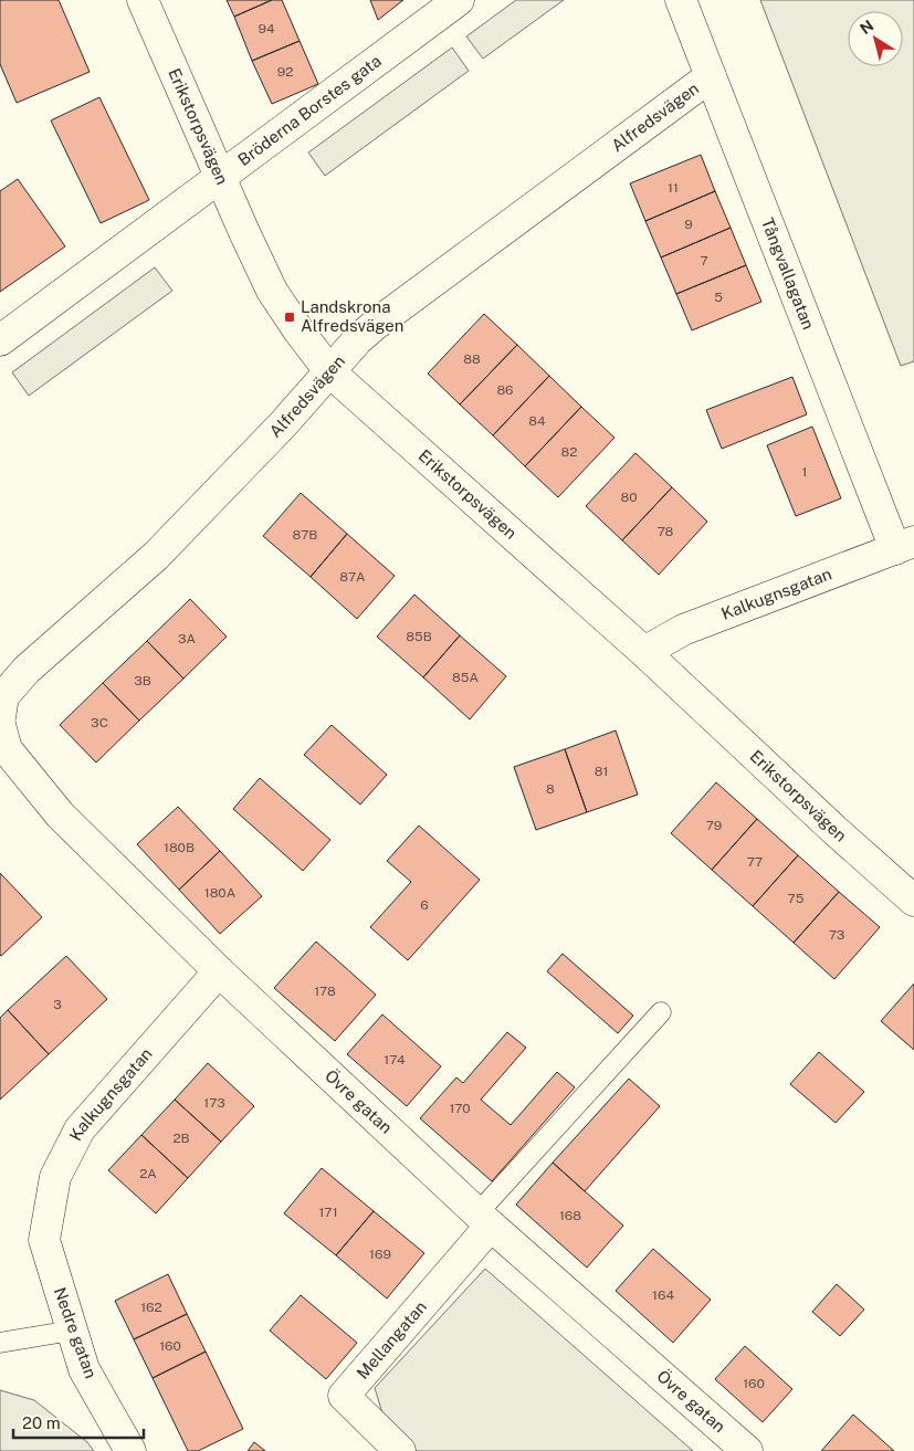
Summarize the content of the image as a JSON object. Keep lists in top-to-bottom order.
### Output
{
  "streets": {
    "street": [
      "Bröderna Borstes gata",
      "Alfredsvägen",
      "Erikstorpsvägen",
      "Tångvallagatan",
      "Kalkugnsgatan",
      "Övre gatan",
      "Nedre gatan",
      "Mellangatan"
    ]
  },
  "crossings": [
    ["Bröderna Borstes gata", "Erikstorpsvägen"],
    ["Alfredsvägen", "Erikstorpsvägen"],
    ["Alfredsvägen", "Tångvallagatan"],
    ["Erikstorpsvägen", "Kalkugnsgatan"],
    ["Tångvallagatan", "Kalkugnsgatan"],
    ["Kalkugnsgatan", "Övre gatan"],
    ["Kalkugnsgatan", "Nedre gatan"],
    ["Övre gatan", "Mellangatan"]
  ],
  "places": {
    "transit": ["Landskrona Alfredsvägen"]
  },
  "house_numbers": [
    "94",
    "92",
    "11",
    "9",
    "7",
    "5",
    "88",
    "86",
    "84",
    "82",
    "1",
    "80",
    "78",
    "87B",
    "87A",
    "85B",
    "3A",
    "85A",
    "3B",
    "3C",
    "81",
    "8",
    "79",
    "180B",
    "77",
    "180A",
    "75",
    "6",
    "73",
    "178",
    "3",
    "174",
    "173",
    "170",
    "2B",
    "2A",
    "171",
    "168",
    "169",
    "164",
    "162",
    "160",
    "160"
  ],
  "scale_bar": "20 m",
  "north": "top left"
}
